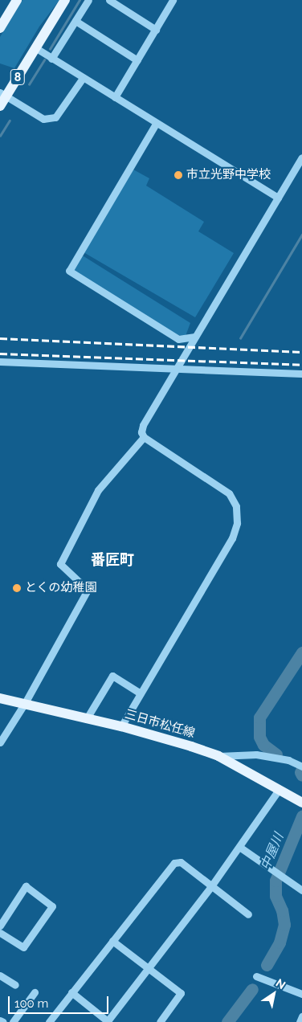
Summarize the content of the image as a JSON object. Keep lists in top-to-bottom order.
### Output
{
  "streets": {
    "main road": ["8", "三日市松任線"]
  },
  "districts": ["番匠町"],
  "water": ["中屋川"],
  "places": ["市立光野中学校", "とくの幼稚園"],
  "scale_bar": "100 m",
  "north": "top right"
}
